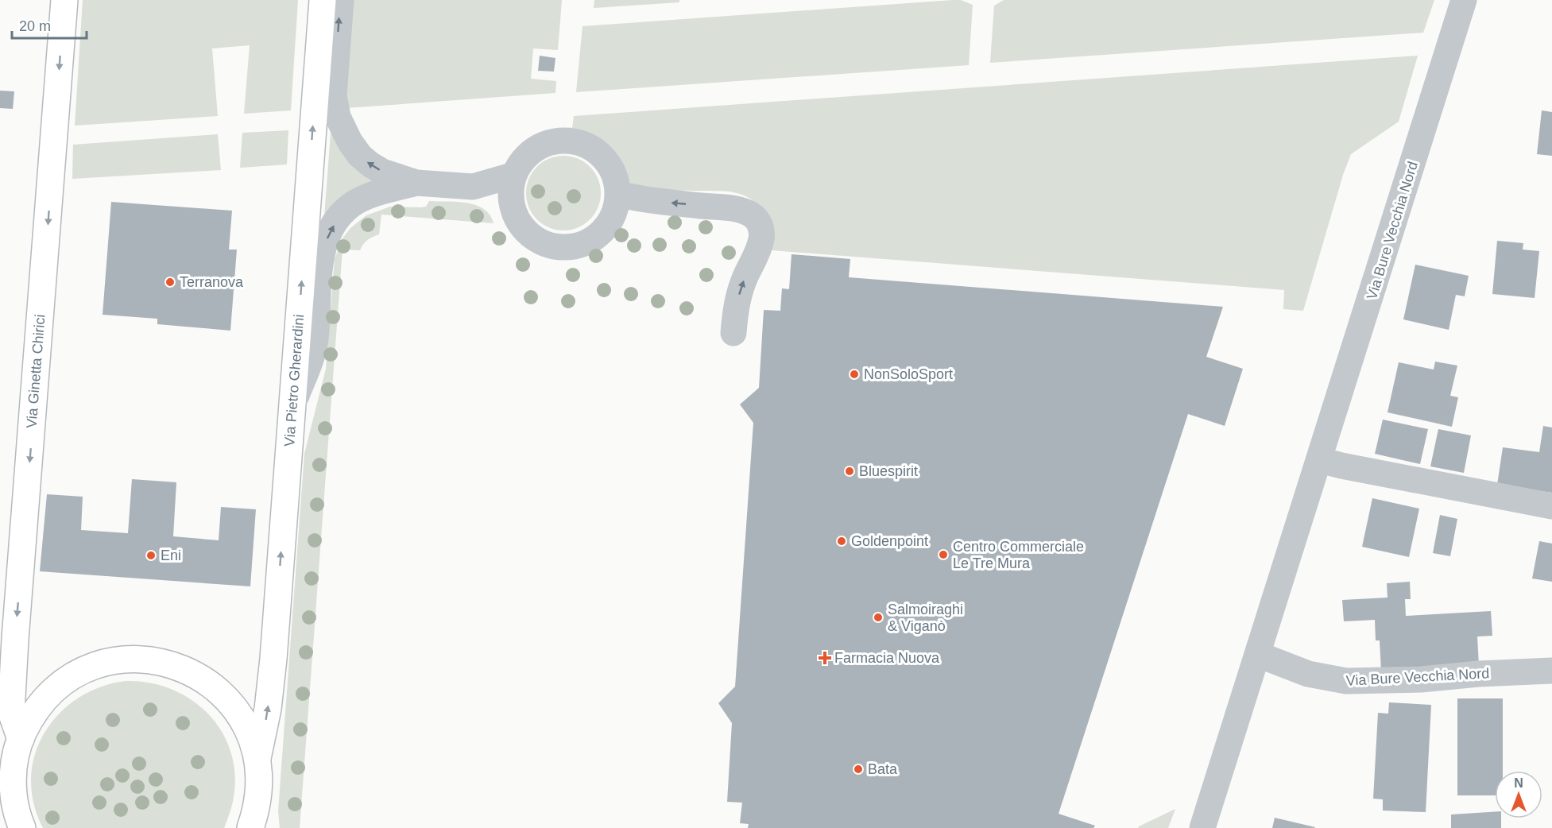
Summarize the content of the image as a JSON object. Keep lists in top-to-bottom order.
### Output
{
  "streets": {
    "main road": ["Via Ginetta Chirici", "Via Pietro Gherardini"],
    "street": ["Via Bure Vecchia Nord"]
  },
  "one_way": ["Via Ginetta Chirici", "Via Pietro Gherardini"],
  "places": {
    "other": [
      "Terranova",
      "NonSoloSport",
      "Bluespirit",
      "Goldenpoint",
      "Centro Commerciale Le Tre Mura",
      "Eni",
      "Salmoiraghi & Viganò",
      "Bata"
    ],
    "health": ["Farmacia Nuova"]
  },
  "scale_bar": "20 m",
  "north": "top"
}
